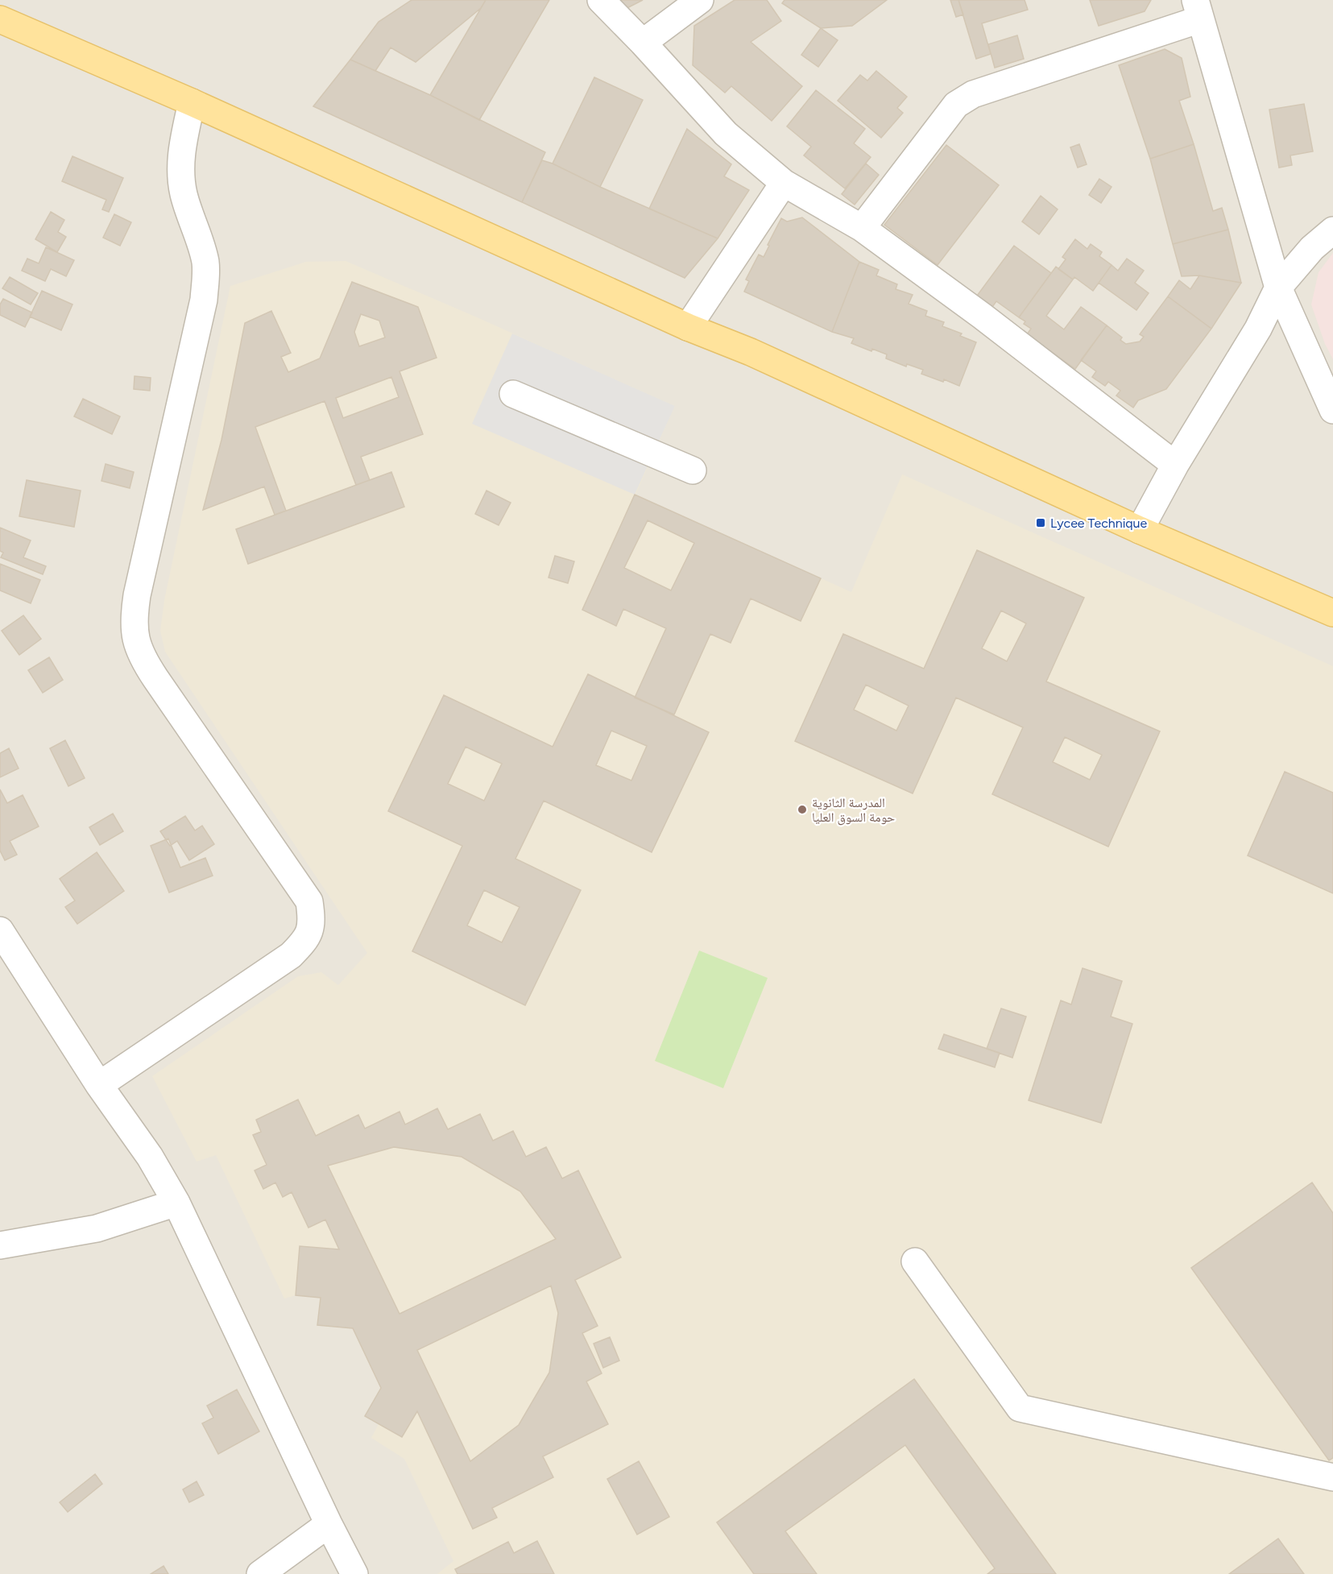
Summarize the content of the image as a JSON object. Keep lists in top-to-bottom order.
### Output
{
  "places": {
    "transit": ["Lycee Technique"],
    "other": ["المدرسة الثانوية حومة السوق العليا"]
  }
}
